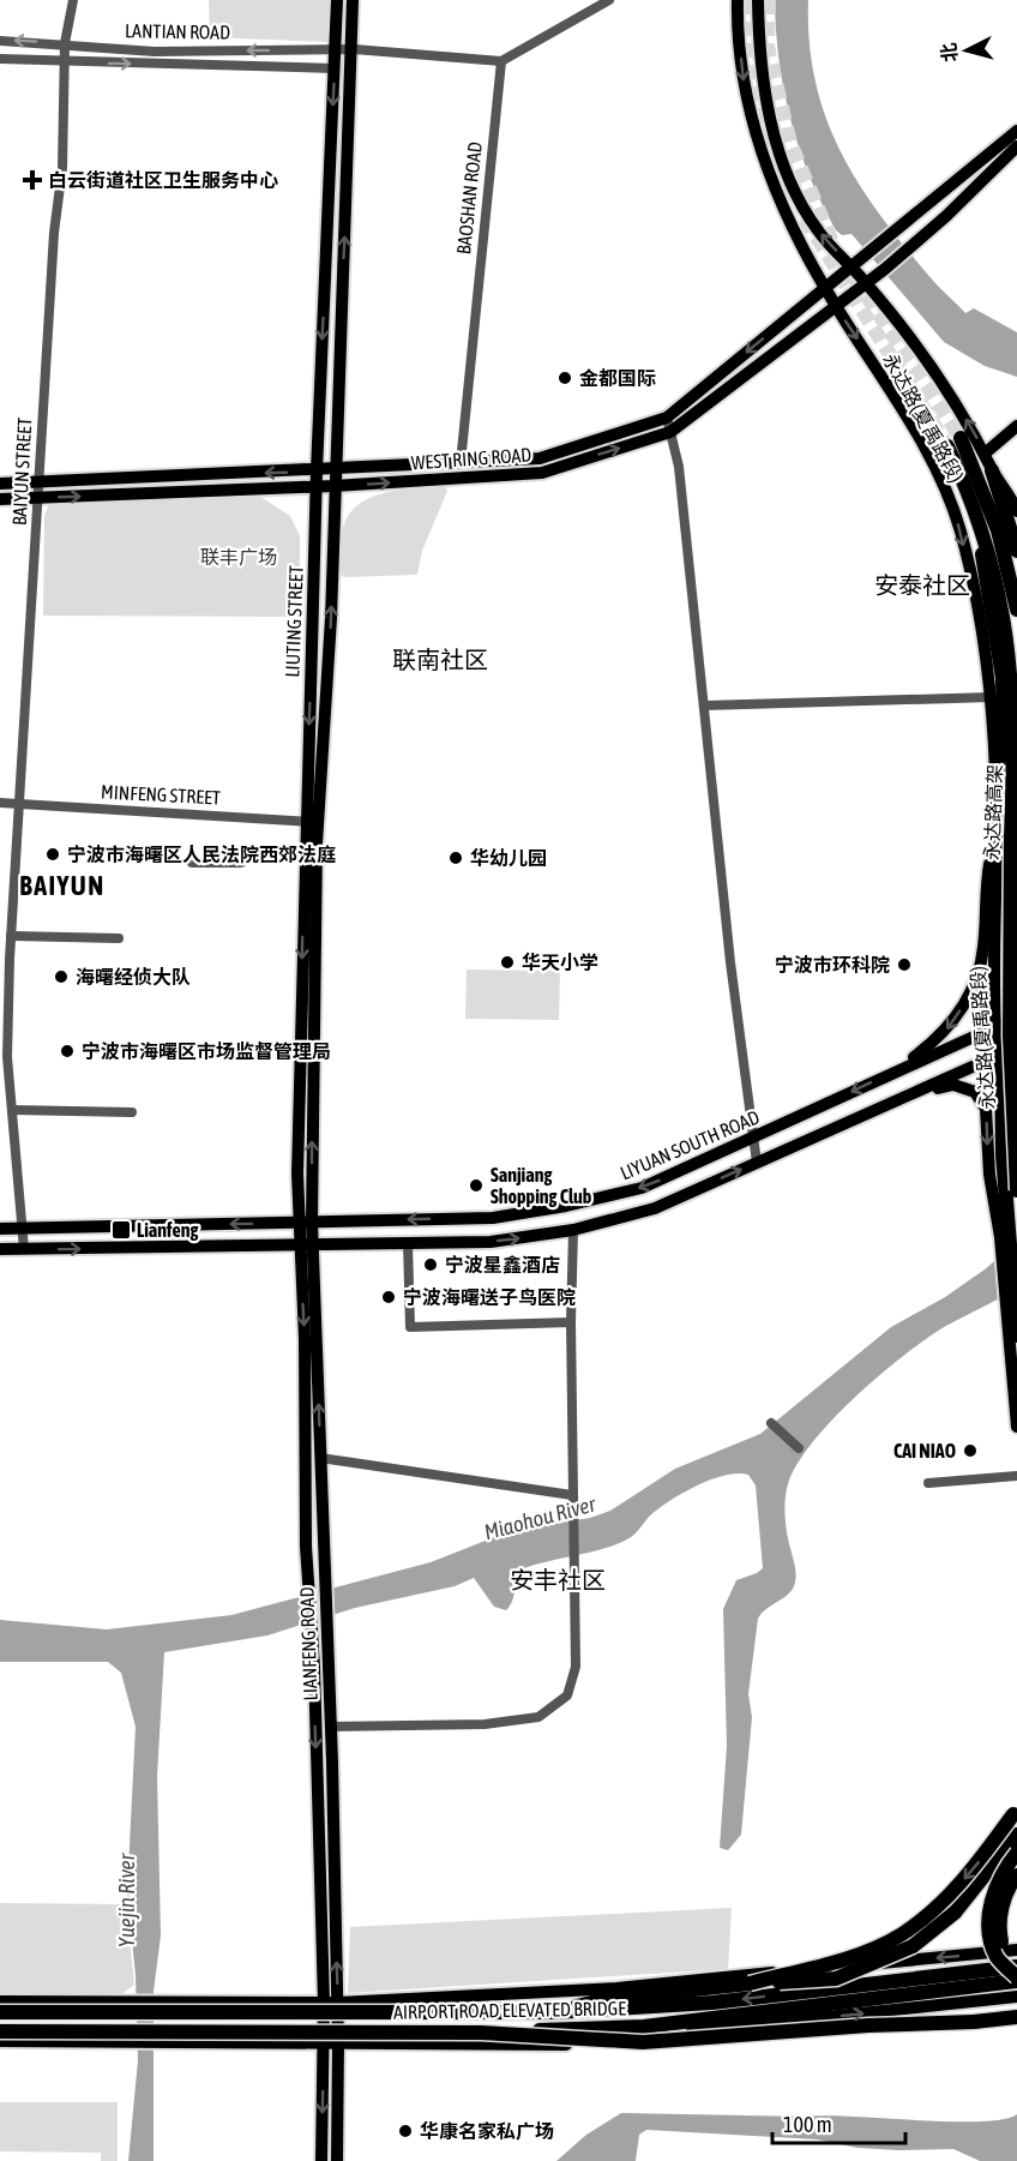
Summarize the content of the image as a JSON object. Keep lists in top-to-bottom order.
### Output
{
  "streets": {
    "highway": ["永达路高架", "AIRPORT ROAD ELEVATED BRIDGE"],
    "main road": [
      "永达路(夏禹路段)",
      "WEST RING ROAD",
      "LIUTING STREET",
      "LIYUAN SOUTH ROAD",
      "LIANFENG ROAD"
    ],
    "street": [
      "LANTIAN ROAD",
      "BAOSHAN ROAD",
      "BAIYUN STREET",
      "MINFENG STREET"
    ]
  },
  "crossings": [
    ["LANTIAN ROAD", "BAOSHAN ROAD"],
    ["LANTIAN ROAD", "BAIYUN STREET"],
    ["LANTIAN ROAD", "LIUTING STREET"],
    ["BAOSHAN ROAD", "WEST RING ROAD"],
    ["永达路(夏禹路段)", "WEST RING ROAD"],
    ["永达路(夏禹路段)", "LIYUAN SOUTH ROAD"],
    ["WEST RING ROAD", "BAIYUN STREET"],
    ["WEST RING ROAD", "LIUTING STREET"],
    ["BAIYUN STREET", "MINFENG STREET"],
    ["BAIYUN STREET", "LIYUAN SOUTH ROAD"],
    ["LIUTING STREET", "MINFENG STREET"],
    ["LIUTING STREET", "LIYUAN SOUTH ROAD"],
    ["LIUTING STREET", "LIANFENG ROAD"]
  ],
  "districts": [
    "安泰社区",
    "联南社区",
    "BAIYUN",
    "安丰社区"
  ],
  "water": ["Miaohou River", "Yuejin River"],
  "parks": ["联丰广场"],
  "places": {
    "health": ["白云街道社区卫生服务中心"],
    "other": [
      "金都国际",
      "宁波市海曙区人民法院西郊法庭",
      "华幼儿园",
      "华天小学",
      "宁波市环科院",
      "海曙经侦大队",
      "宁波市海曙区市场监督管理局",
      "Sanjiang Shopping Club",
      "宁波星鑫酒店",
      "宁波海曙送子鸟医院",
      "CAI NIAO",
      "华康名家私广场"
    ],
    "transit": ["Lianfeng"]
  },
  "scale_bar": "100 m",
  "north": "left"
}
